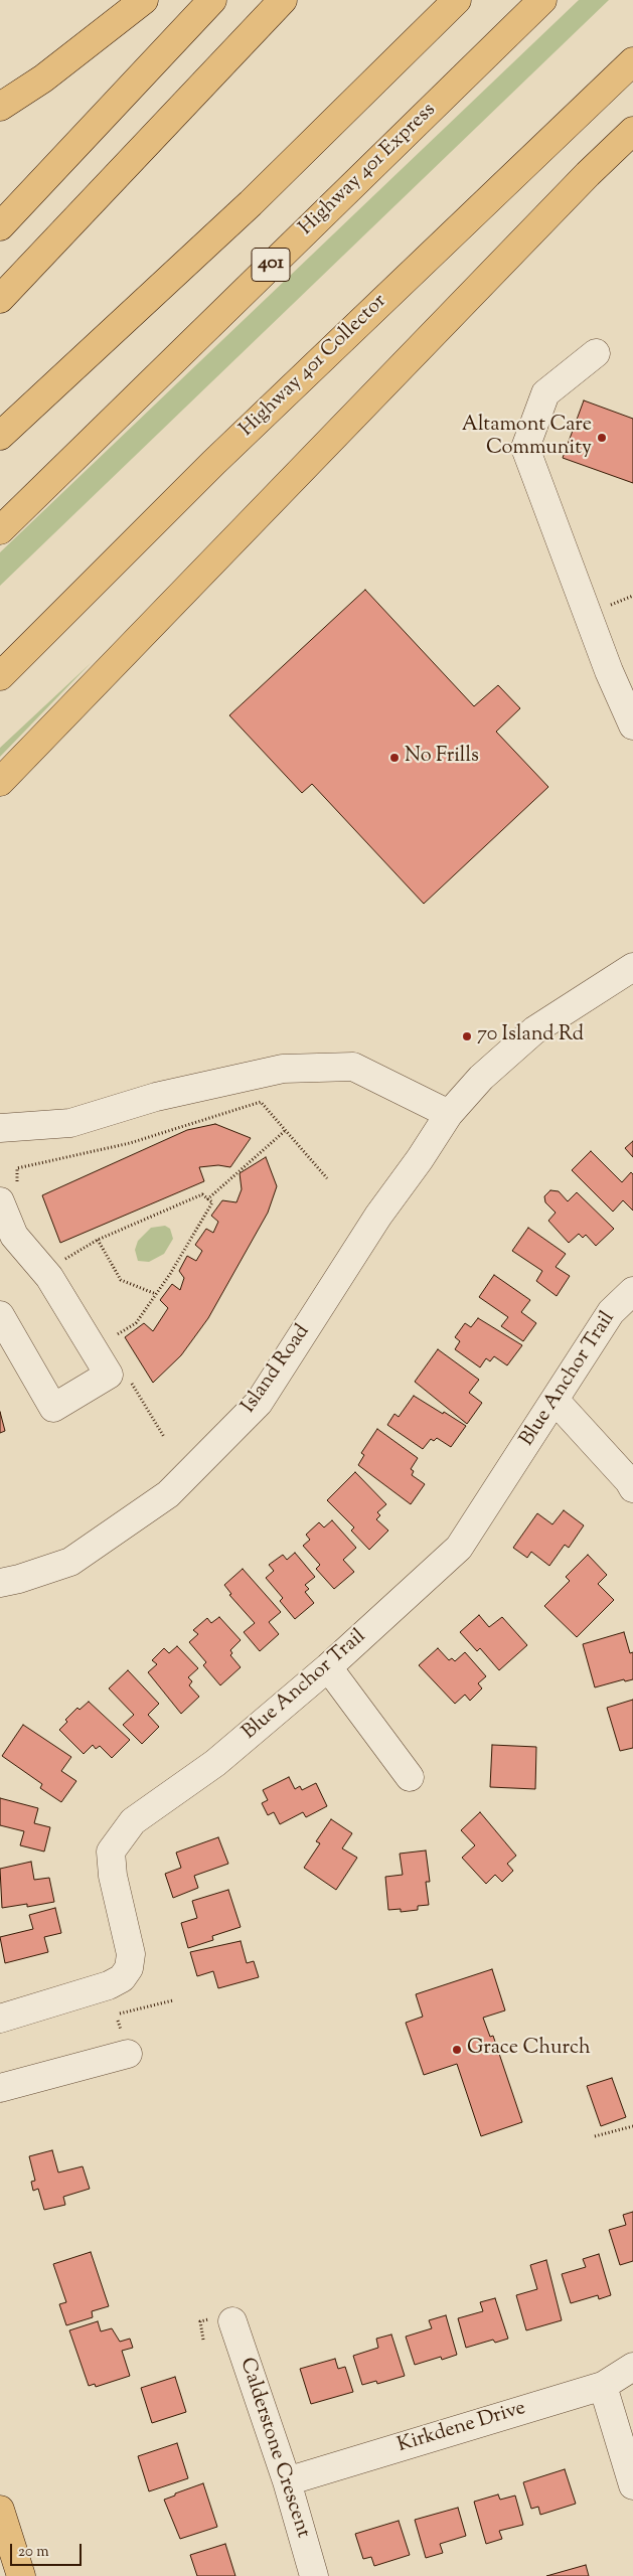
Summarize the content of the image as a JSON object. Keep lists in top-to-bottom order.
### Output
{
  "streets": {
    "main road": ["Highway 401 Express", "401", "Highway 401 Collector"],
    "street": [
      "Island Road",
      "Blue Anchor Trail",
      "Kirkdene Drive",
      "Calderstone Crescent"
    ]
  },
  "crossings": [
    ["Kirkdene Drive", "Calderstone Crescent"]
  ],
  "places": [
    "Altamont Care Community",
    "No Frills",
    "70 Island Rd",
    "Grace Church"
  ],
  "scale_bar": "20 m"
}
